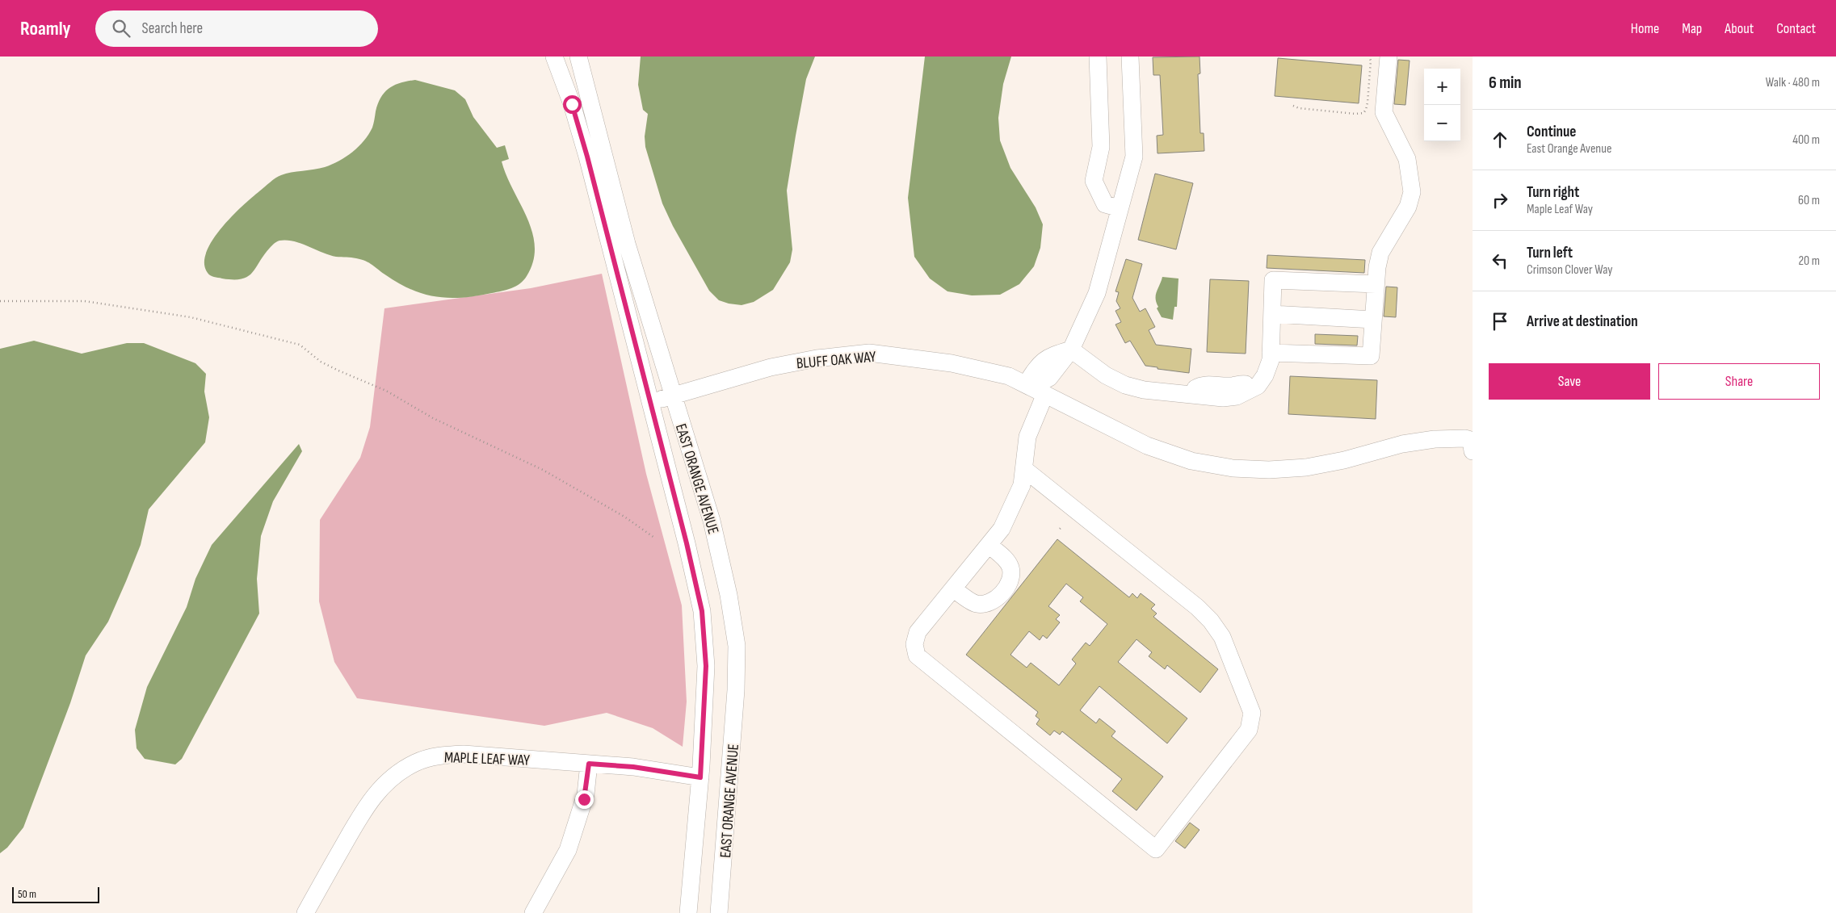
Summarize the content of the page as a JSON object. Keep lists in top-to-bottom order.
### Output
{
  "streets": {
    "street": ["BLUFF OAK WAY", "EAST ORANGE AVENUE", "MAPLE LEAF WAY"]
  },
  "crossings": [
    ["BLUFF OAK WAY", "EAST ORANGE AVENUE"],
    ["EAST ORANGE AVENUE", "MAPLE LEAF WAY"]
  ],
  "scale_bar": "50 m",
  "page": {
    "header": "Roamly",
    "search": "Search here",
    "nav": [
      "Home",
      "Map",
      "About",
      "Contact"
    ],
    "heading": ["6 min", "Walk · 480 m"],
    "map_buttons": ["+", "−"],
    "list": [
      ["Continue", "East Orange Avenue", "400 m"],
      ["Turn right", "Maple Leaf Way", "60 m"],
      ["Turn left", "Crimson Clover Way", "20 m"],
      "Arrive at destination"
    ],
    "buttons": ["Save", "Share"],
    "scale": "50 m"
  }
}
